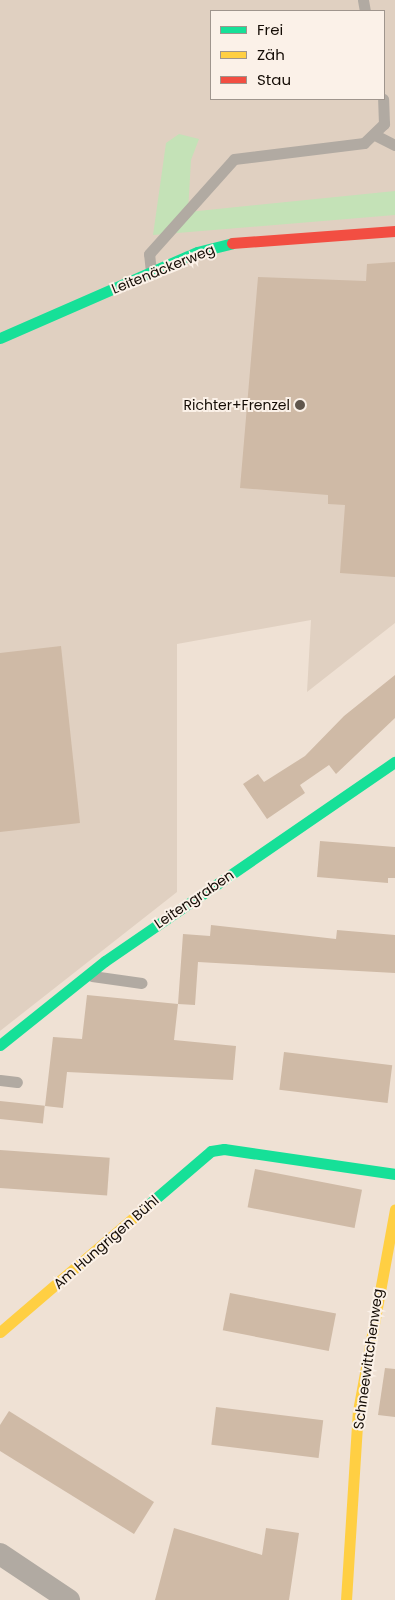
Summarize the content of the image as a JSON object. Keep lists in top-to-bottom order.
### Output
{
  "streets": {
    "street": [
      "Leitenäckerweg",
      "Leitengraben",
      "Am Hungrigen Bühl",
      "Schneewittchenweg"
    ]
  },
  "places": ["Richter+Frenzel"],
  "legend": ["Frei", "Zäh", "Stau"]
}
